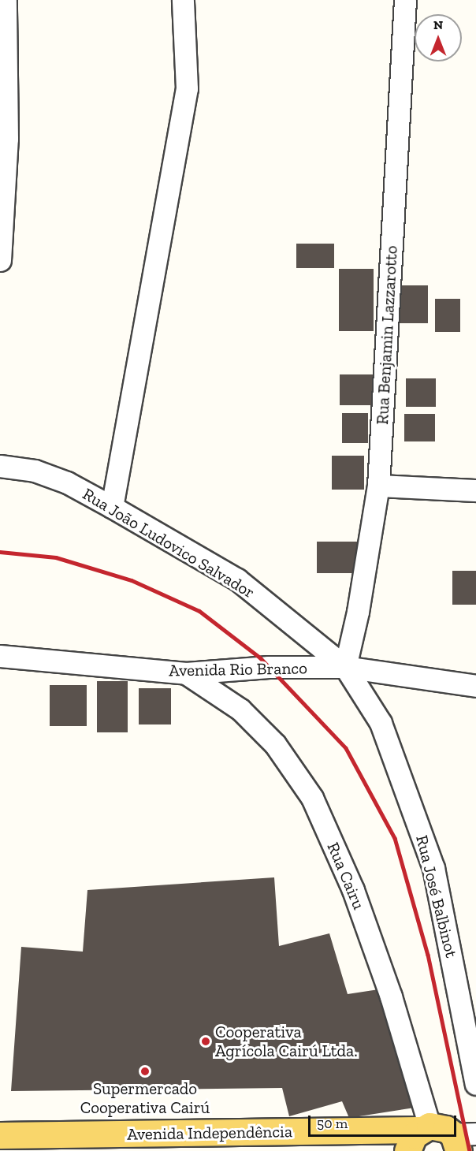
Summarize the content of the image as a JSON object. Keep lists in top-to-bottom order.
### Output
{
  "streets": {
    "main road": ["Avenida Independência"],
    "street": [
      "Rua Benjamin Lazzarotto",
      "Rua João Ludovico Salvador",
      "Avenida Rio Branco",
      "Rua Cairu",
      "Rua José Balbinot"
    ]
  },
  "crossings": [
    ["Rua Benjamin Lazzarotto", "Rua João Ludovico Salvador"],
    ["Rua Benjamin Lazzarotto", "Avenida Rio Branco"],
    ["Rua Benjamin Lazzarotto", "Rua José Balbinot"],
    ["Rua João Ludovico Salvador", "Avenida Rio Branco"],
    ["Rua João Ludovico Salvador", "Rua José Balbinot"],
    ["Avenida Rio Branco", "Rua Cairu"],
    ["Avenida Rio Branco", "Rua José Balbinot"],
    ["Rua Cairu", "Avenida Independência"]
  ],
  "places": ["Cooperativa Agrícola Cairú Ltda.", "Supermercado Cooperativa Cairú"],
  "scale_bar": "50 m",
  "north": "top"
}
